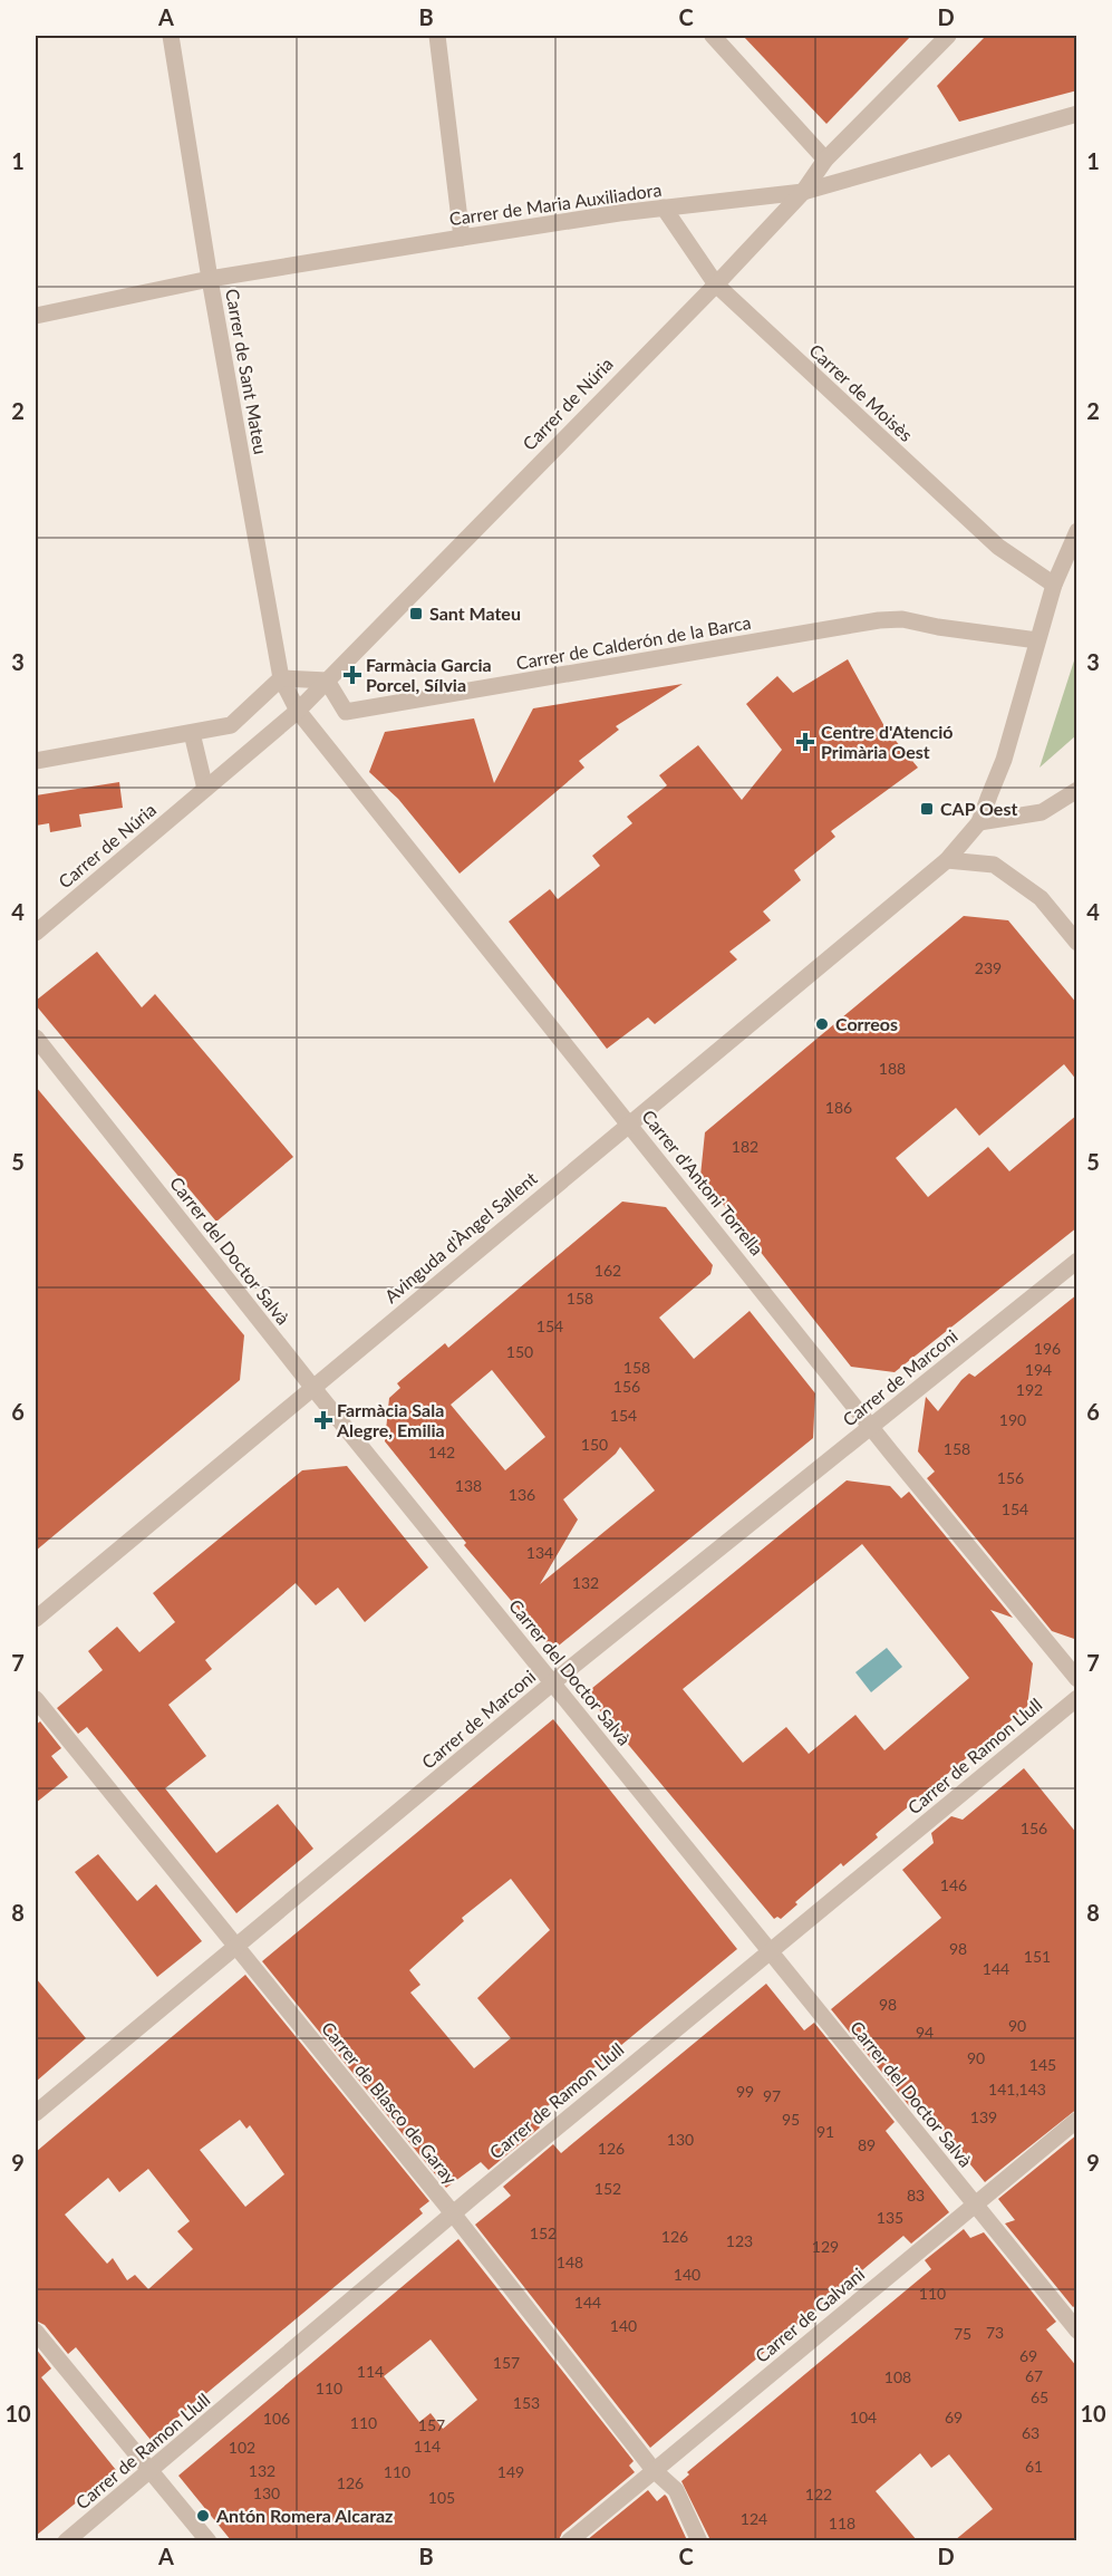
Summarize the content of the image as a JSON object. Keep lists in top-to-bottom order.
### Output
{
  "streets": {
    "street": [
      "Carrer de Maria Auxiliadora",
      "Carrer de Sant Mateu",
      "Carrer de Moisès",
      "Carrer de Núria",
      "Carrer de Calderón de la Barca",
      "Carrer d'Antoni Torrella",
      "Avinguda d'Àngel Sallent",
      "Carrer del Doctor Salvà",
      "Carrer de Marconi",
      "Carrer de Ramon Llull",
      "Carrer de Blasco de Garay",
      "Carrer de Galvani"
    ]
  },
  "crossings": [
    ["Carrer de Maria Auxiliadora", "Carrer de Sant Mateu"],
    ["Carrer de Maria Auxiliadora", "Carrer de Moisès"],
    ["Carrer de Maria Auxiliadora", "Carrer de Núria"],
    ["Carrer de Sant Mateu", "Carrer de Núria"],
    ["Carrer de Sant Mateu", "Carrer d'Antoni Torrella"],
    ["Carrer de Moisès", "Carrer de Núria"],
    ["Carrer de Moisès", "Avinguda d'Àngel Sallent"],
    ["Carrer de Núria", "Carrer de Calderón de la Barca"],
    ["Carrer de Núria", "Carrer d'Antoni Torrella"],
    ["Carrer de Calderón de la Barca", "Avinguda d'Àngel Sallent"],
    ["Carrer d'Antoni Torrella", "Avinguda d'Àngel Sallent"],
    ["Carrer d'Antoni Torrella", "Carrer de Marconi"],
    ["Avinguda d'Àngel Sallent", "Carrer del Doctor Salvà"],
    ["Carrer del Doctor Salvà", "Carrer de Marconi"],
    ["Carrer del Doctor Salvà", "Carrer de Ramon Llull"],
    ["Carrer del Doctor Salvà", "Carrer de Galvani"],
    ["Carrer de Marconi", "Carrer de Blasco de Garay"],
    ["Carrer de Ramon Llull", "Carrer de Blasco de Garay"],
    ["Carrer de Blasco de Garay", "Carrer de Galvani"]
  ],
  "places": {
    "transit": ["Sant Mateu", "CAP Oest"],
    "health": ["Farmàcia Garcia Porcel, Sílvia", "Centre d'Atenció Primària Oest", "Farmàcia Sala Alegre, Emilia"],
    "other": ["Correos", "Antón Romera Alcaraz"]
  },
  "house_numbers": [
    "239",
    "188",
    "186",
    "182",
    "162",
    "158",
    "154",
    "196",
    "150",
    "158",
    "194",
    "156",
    "192",
    "154",
    "190",
    "150",
    "158",
    "142",
    "156",
    "138",
    "136",
    "154",
    "134",
    "132",
    "156",
    "146",
    "98",
    "151",
    "144",
    "98",
    "90",
    "94",
    "90",
    "145",
    "141,143",
    "99",
    "97",
    "139",
    "95",
    "91",
    "130",
    "89",
    "126",
    "152",
    "83",
    "135",
    "152",
    "126",
    "123",
    "129",
    "148",
    "140",
    "110",
    "144",
    "140",
    "73",
    "75",
    "69",
    "157",
    "114",
    "67",
    "108",
    "110",
    "65",
    "153",
    "104",
    "69",
    "106",
    "110",
    "157",
    "63",
    "114",
    "102",
    "61",
    "132",
    "110",
    "149",
    "126",
    "130",
    "122",
    "105",
    "124",
    "118"
  ],
  "grid": {
    "columns": [
      "A",
      "B",
      "C",
      "D"
    ],
    "rows": [
      "1",
      "2",
      "3",
      "4",
      "5",
      "6",
      "7",
      "8",
      "9",
      "10"
    ]
  }
}
